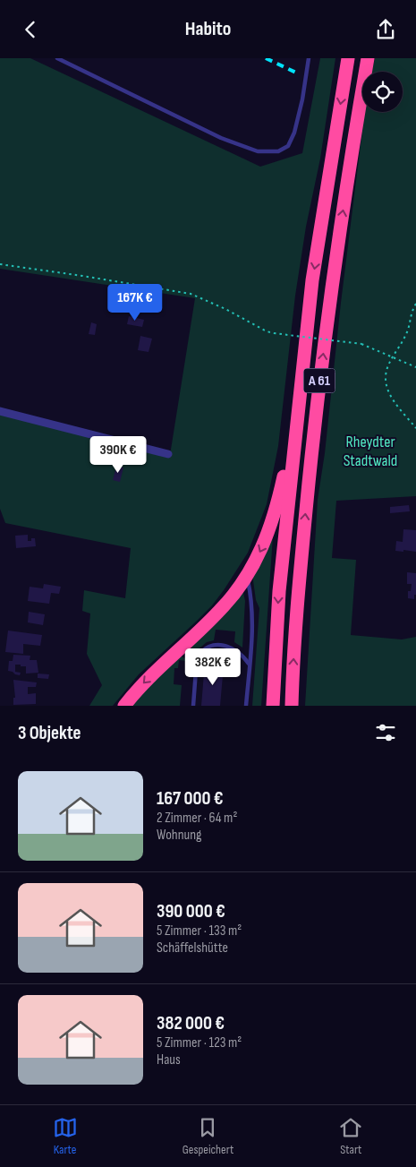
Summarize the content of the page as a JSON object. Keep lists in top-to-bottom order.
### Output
{
  "streets": {
    "highway": ["A 61"]
  },
  "parks": ["Rheydter Stadtwald"],
  "page": {
    "header": "Habito",
    "price": ["167K €", "390K €", "382K €"],
    "heading": "3 Objekte",
    "list": [
      {
        "name": "167 000 €",
        "note": "2 Zimmer · 64 m² · Wohnung"
      },
      {
        "name": "390 000 €",
        "note": "5 Zimmer · 133 m² · Schäffelshütte"
      },
      {
        "name": "382 000 €",
        "note": "5 Zimmer · 123 m² · Haus"
      }
    ],
    "tabs": ["Karte", "Gespeichert", "Start"]
  }
}
